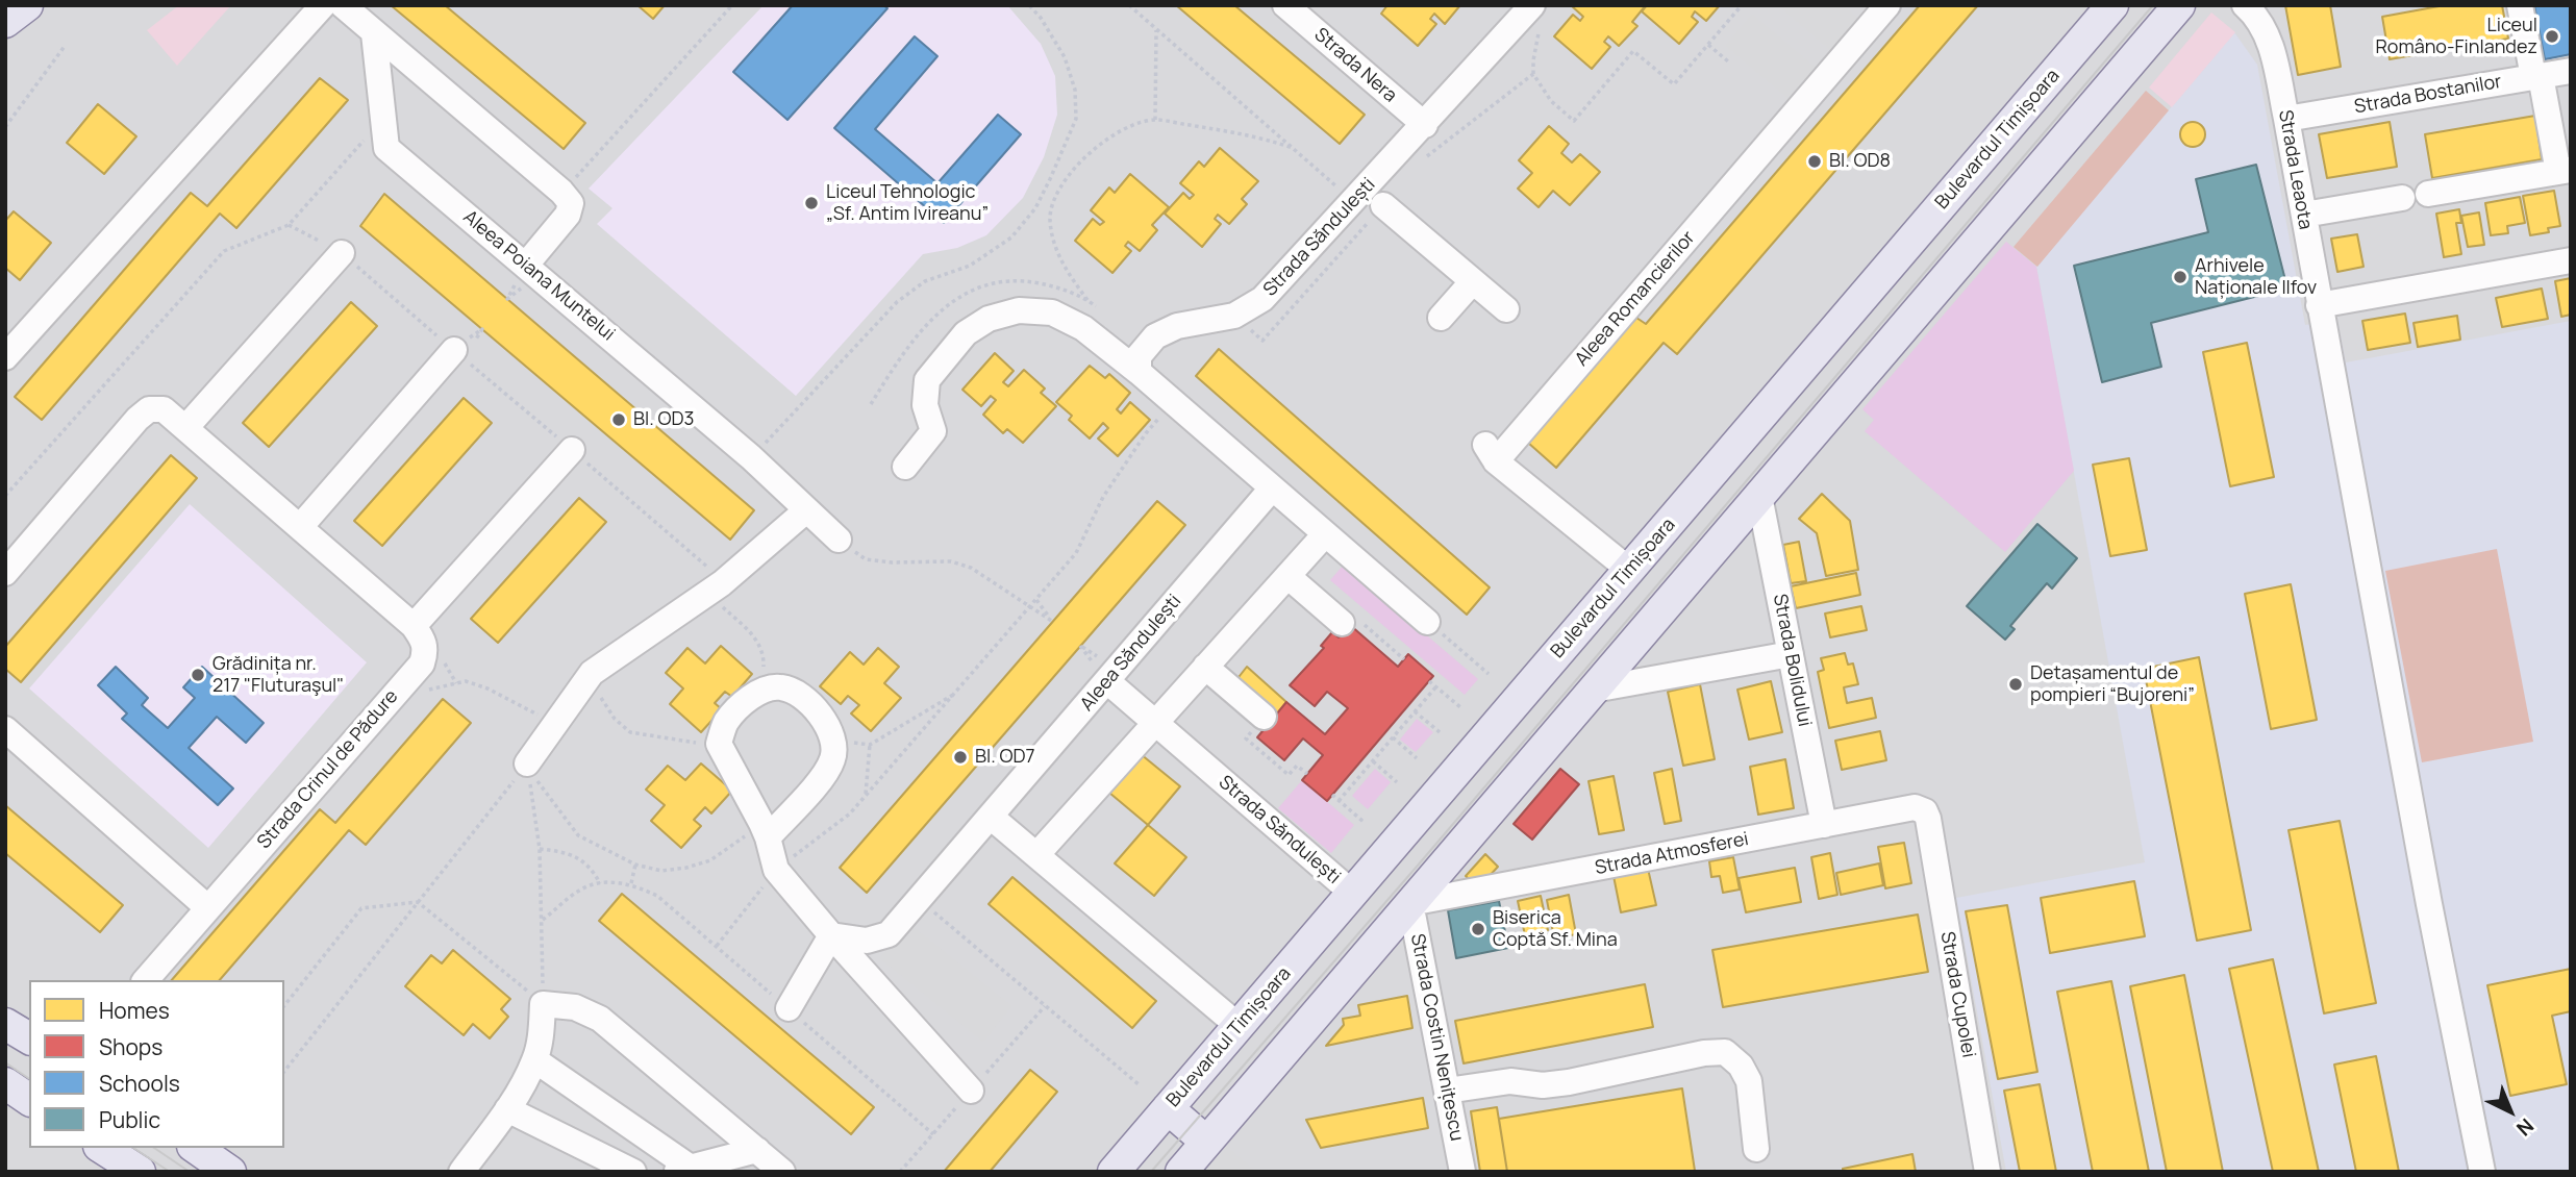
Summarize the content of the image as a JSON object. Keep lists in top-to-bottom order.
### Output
{
  "streets": {
    "main road": ["Bulevardul Timișoara"],
    "street": [
      "Strada Nera",
      "Strada Bostanilor",
      "Strada Leaota",
      "Strada Săndulești",
      "Aleea Poiana Muntelui",
      "Aleea Romancierilor",
      "Aleea Săndulești",
      "Strada Bolidului",
      "Strada Crinul de Pădure",
      "Strada Atmosferei",
      "Strada Cupolei",
      "Strada Costin Nenițescu"
    ]
  },
  "crossings": [
    ["Strada Nera", "Strada Săndulești"],
    ["Strada Bostanilor", "Strada Leaota"],
    ["Bulevardul Timișoara", "Strada Săndulești"],
    ["Bulevardul Timișoara", "Aleea Romancierilor"],
    ["Strada Săndulești", "Aleea Săndulești"],
    ["Strada Bolidului", "Strada Atmosferei"],
    ["Strada Atmosferei", "Strada Cupolei"],
    ["Strada Atmosferei", "Strada Costin Nenițescu"]
  ],
  "places": [
    "Liceul Româno-Finlandez",
    "Bl. OD8",
    "Liceul Tehnologic „Sf. Antim Ivireanu”",
    "Arhivele Naționale Ilfov",
    "Bl. OD3",
    "Grădinița nr. 217 \"Fluturaşul\"",
    "Detașamentul de pompieri “Bujoreni”",
    "Bl. OD7",
    "Biserica Coptă Sf. Mina"
  ],
  "legend": [
    "Homes",
    "Shops",
    "Schools",
    "Public"
  ],
  "north": "bottom right"
}
